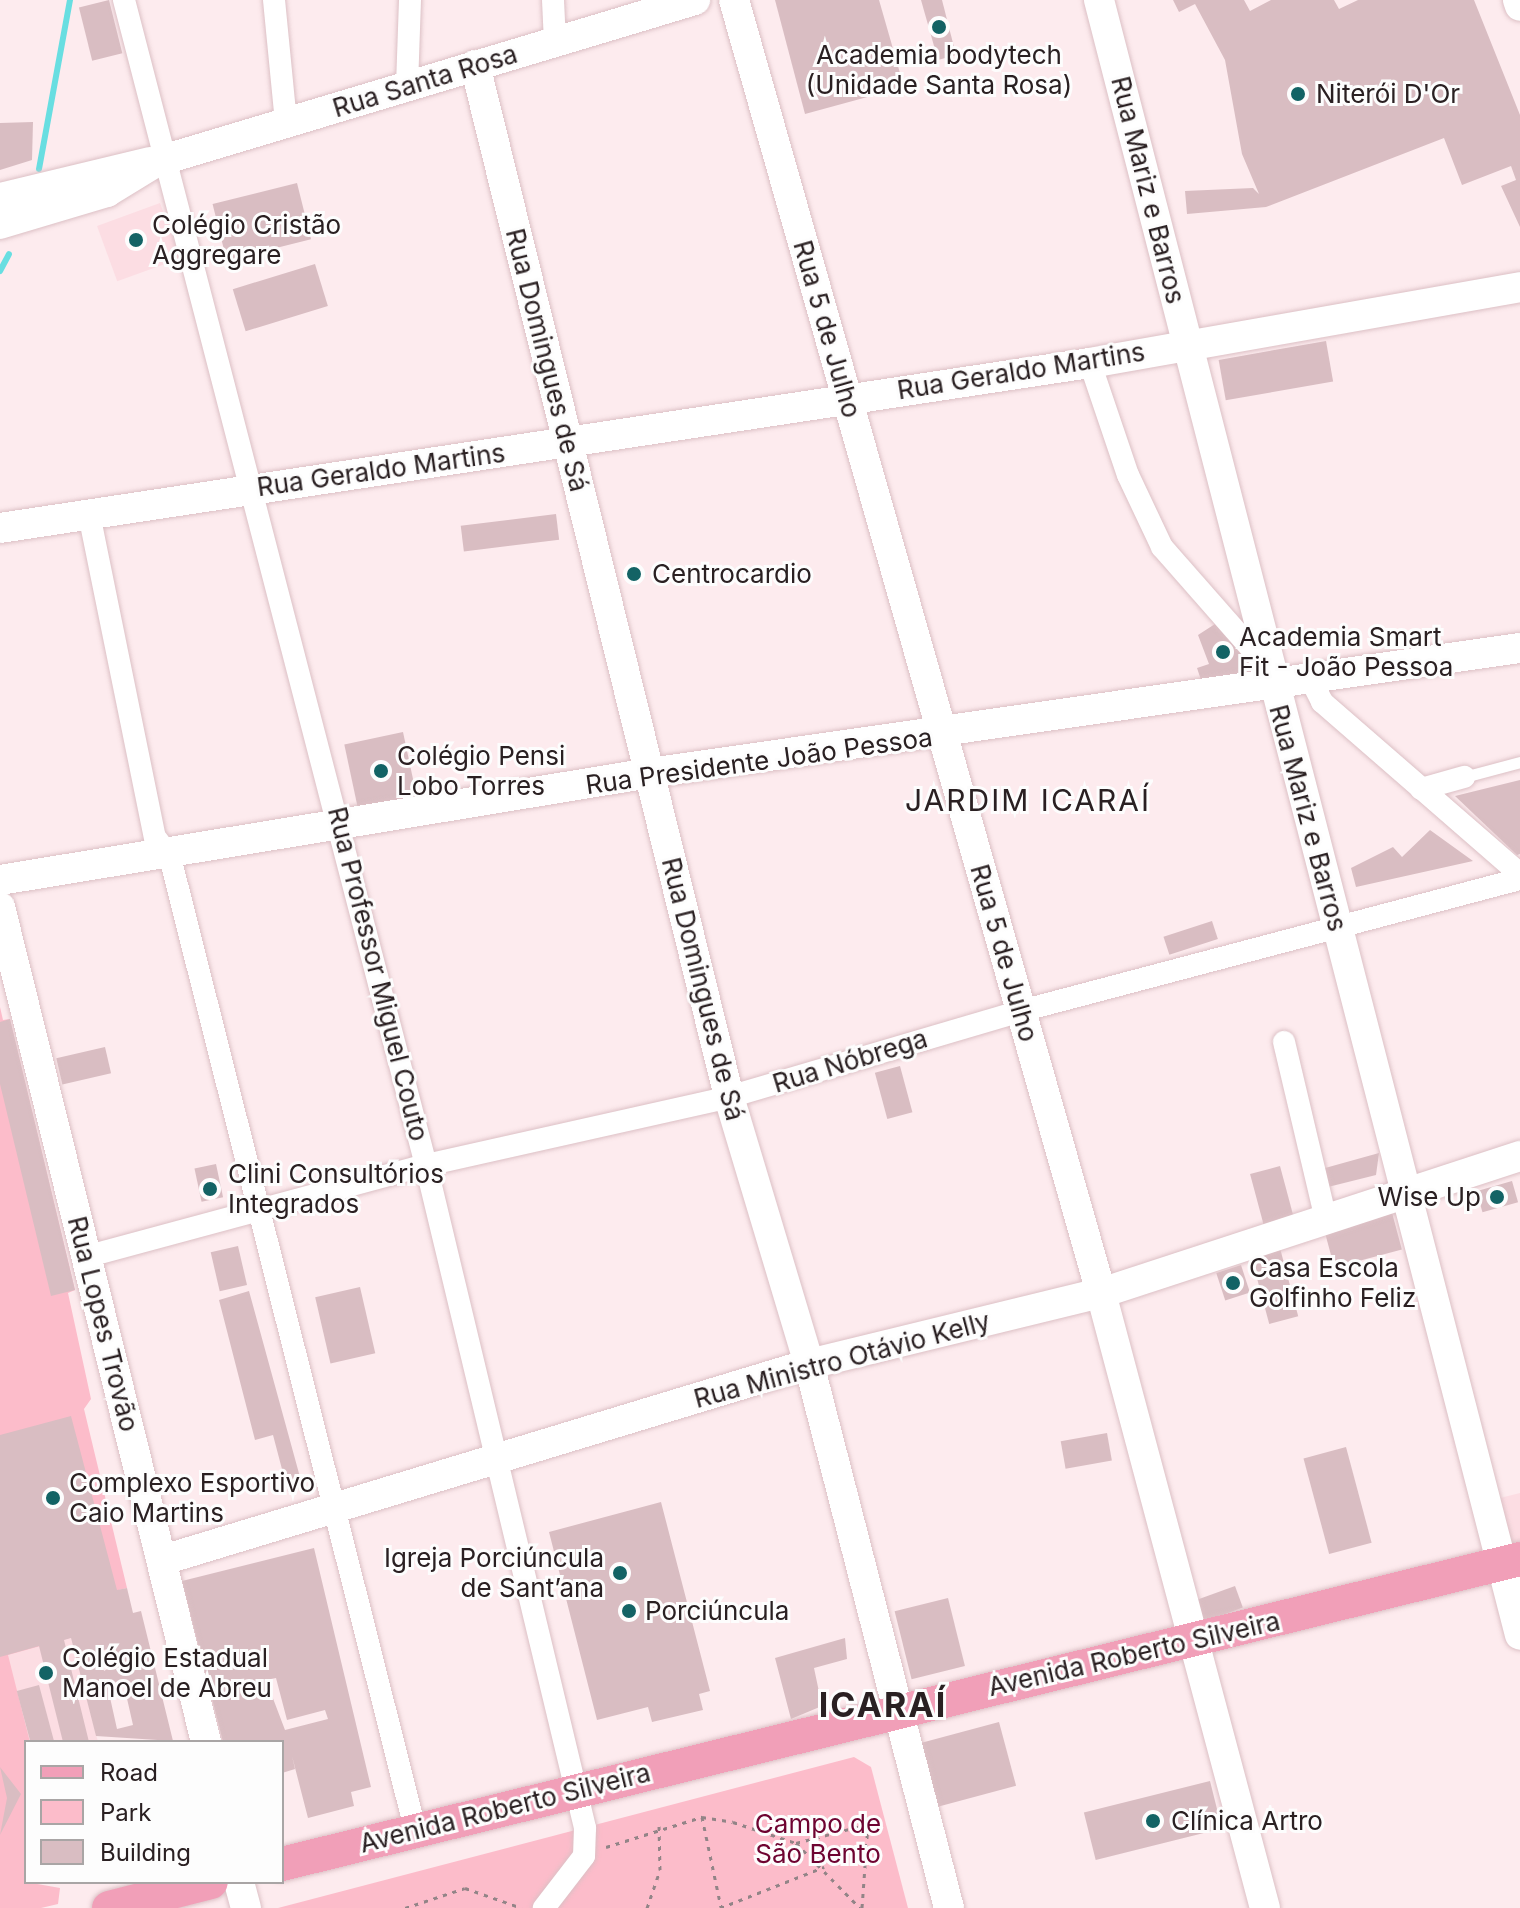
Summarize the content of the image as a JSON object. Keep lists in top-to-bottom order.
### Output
{
  "streets": {
    "main road": ["Avenida Roberto Silveira"],
    "street": [
      "Rua Santa Rosa",
      "Rua Mariz e Barros",
      "Rua 5 de Julho",
      "Rua Domingues de Sá",
      "Rua Geraldo Martins",
      "Rua Presidente João Pessoa",
      "Rua Professor Miguel Couto",
      "Rua Nóbrega",
      "Rua Lopes Trovão",
      "Rua Ministro Otávio Kelly"
    ]
  },
  "crossings": [
    ["Rua Santa Rosa", "Rua Domingues de Sá"],
    ["Rua Santa Rosa", "Rua Professor Miguel Couto"],
    ["Rua Mariz e Barros", "Rua Geraldo Martins"],
    ["Rua Mariz e Barros", "Rua Presidente João Pessoa"],
    ["Rua Mariz e Barros", "Rua Nóbrega"],
    ["Rua Mariz e Barros", "Rua Ministro Otávio Kelly"],
    ["Rua Mariz e Barros", "Avenida Roberto Silveira"],
    ["Rua 5 de Julho", "Rua Geraldo Martins"],
    ["Rua 5 de Julho", "Rua Presidente João Pessoa"],
    ["Rua 5 de Julho", "Rua Nóbrega"],
    ["Rua 5 de Julho", "Rua Ministro Otávio Kelly"],
    ["Rua 5 de Julho", "Avenida Roberto Silveira"],
    ["Rua Domingues de Sá", "Rua Geraldo Martins"],
    ["Rua Domingues de Sá", "Rua Presidente João Pessoa"],
    ["Rua Domingues de Sá", "Rua Nóbrega"],
    ["Rua Domingues de Sá", "Rua Ministro Otávio Kelly"],
    ["Rua Domingues de Sá", "Avenida Roberto Silveira"],
    ["Rua Geraldo Martins", "Rua Professor Miguel Couto"],
    ["Rua Presidente João Pessoa", "Rua Professor Miguel Couto"],
    ["Rua Professor Miguel Couto", "Rua Nóbrega"],
    ["Rua Professor Miguel Couto", "Rua Ministro Otávio Kelly"],
    ["Rua Professor Miguel Couto", "Avenida Roberto Silveira"],
    ["Rua Nóbrega", "Rua Lopes Trovão"],
    ["Rua Lopes Trovão", "Rua Ministro Otávio Kelly"]
  ],
  "districts": ["JARDIM ICARAÍ", "ICARAÍ"],
  "parks": ["Campo de São Bento"],
  "places": [
    "Academia bodytech (Unidade Santa Rosa)",
    "Niterói D'Or",
    "Colégio Cristão Aggregare",
    "Centrocardio",
    "Academia Smart Fit - João Pessoa",
    "Colégio Pensi Lobo Torres",
    "Clini Consultórios Integrados",
    "Wise Up",
    "Casa Escola Golfinho Feliz",
    "Complexo Esportivo Caio Martins",
    "Igreja Porciúncula de Sant’ana",
    "Porciúncula",
    "Colégio Estadual Manoel de Abreu",
    "Clínica Artro"
  ],
  "legend": ["Road", "Park", "Building"]
}
